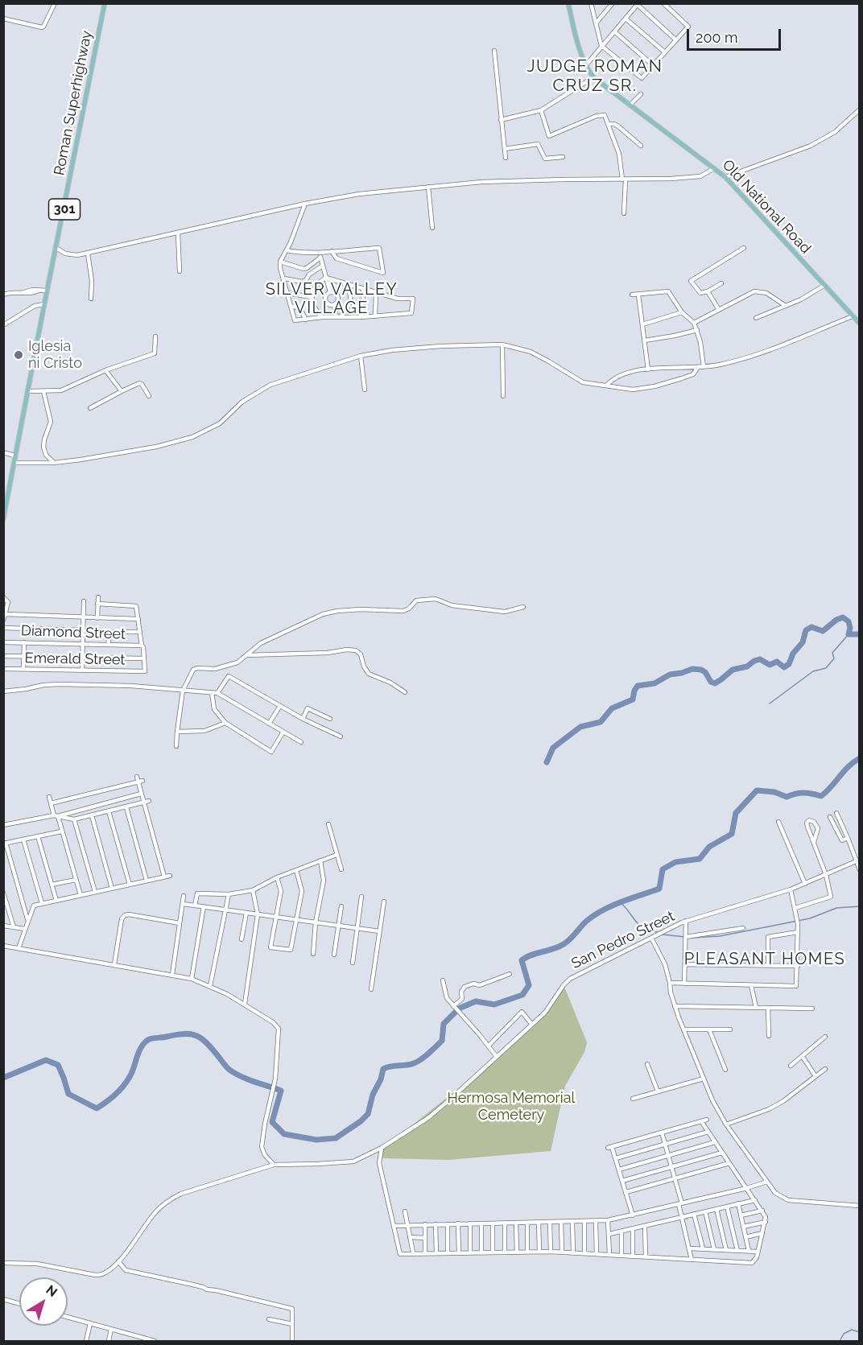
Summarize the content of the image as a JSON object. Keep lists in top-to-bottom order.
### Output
{
  "streets": {
    "main road": ["Roman Superhighway", "Old National Road", "301"],
    "street": ["Diamond Street", "Emerald Street", "San Pedro Street"]
  },
  "districts": ["JUDGE ROMAN CRUZ SR.", "SILVER VALLEY VILLAGE", "PLEASANT HOMES"],
  "parks": ["Hermosa Memorial Cemetery"],
  "places": ["Iglesia ni Cristo"],
  "scale_bar": "200 m",
  "north": "top right"
}
